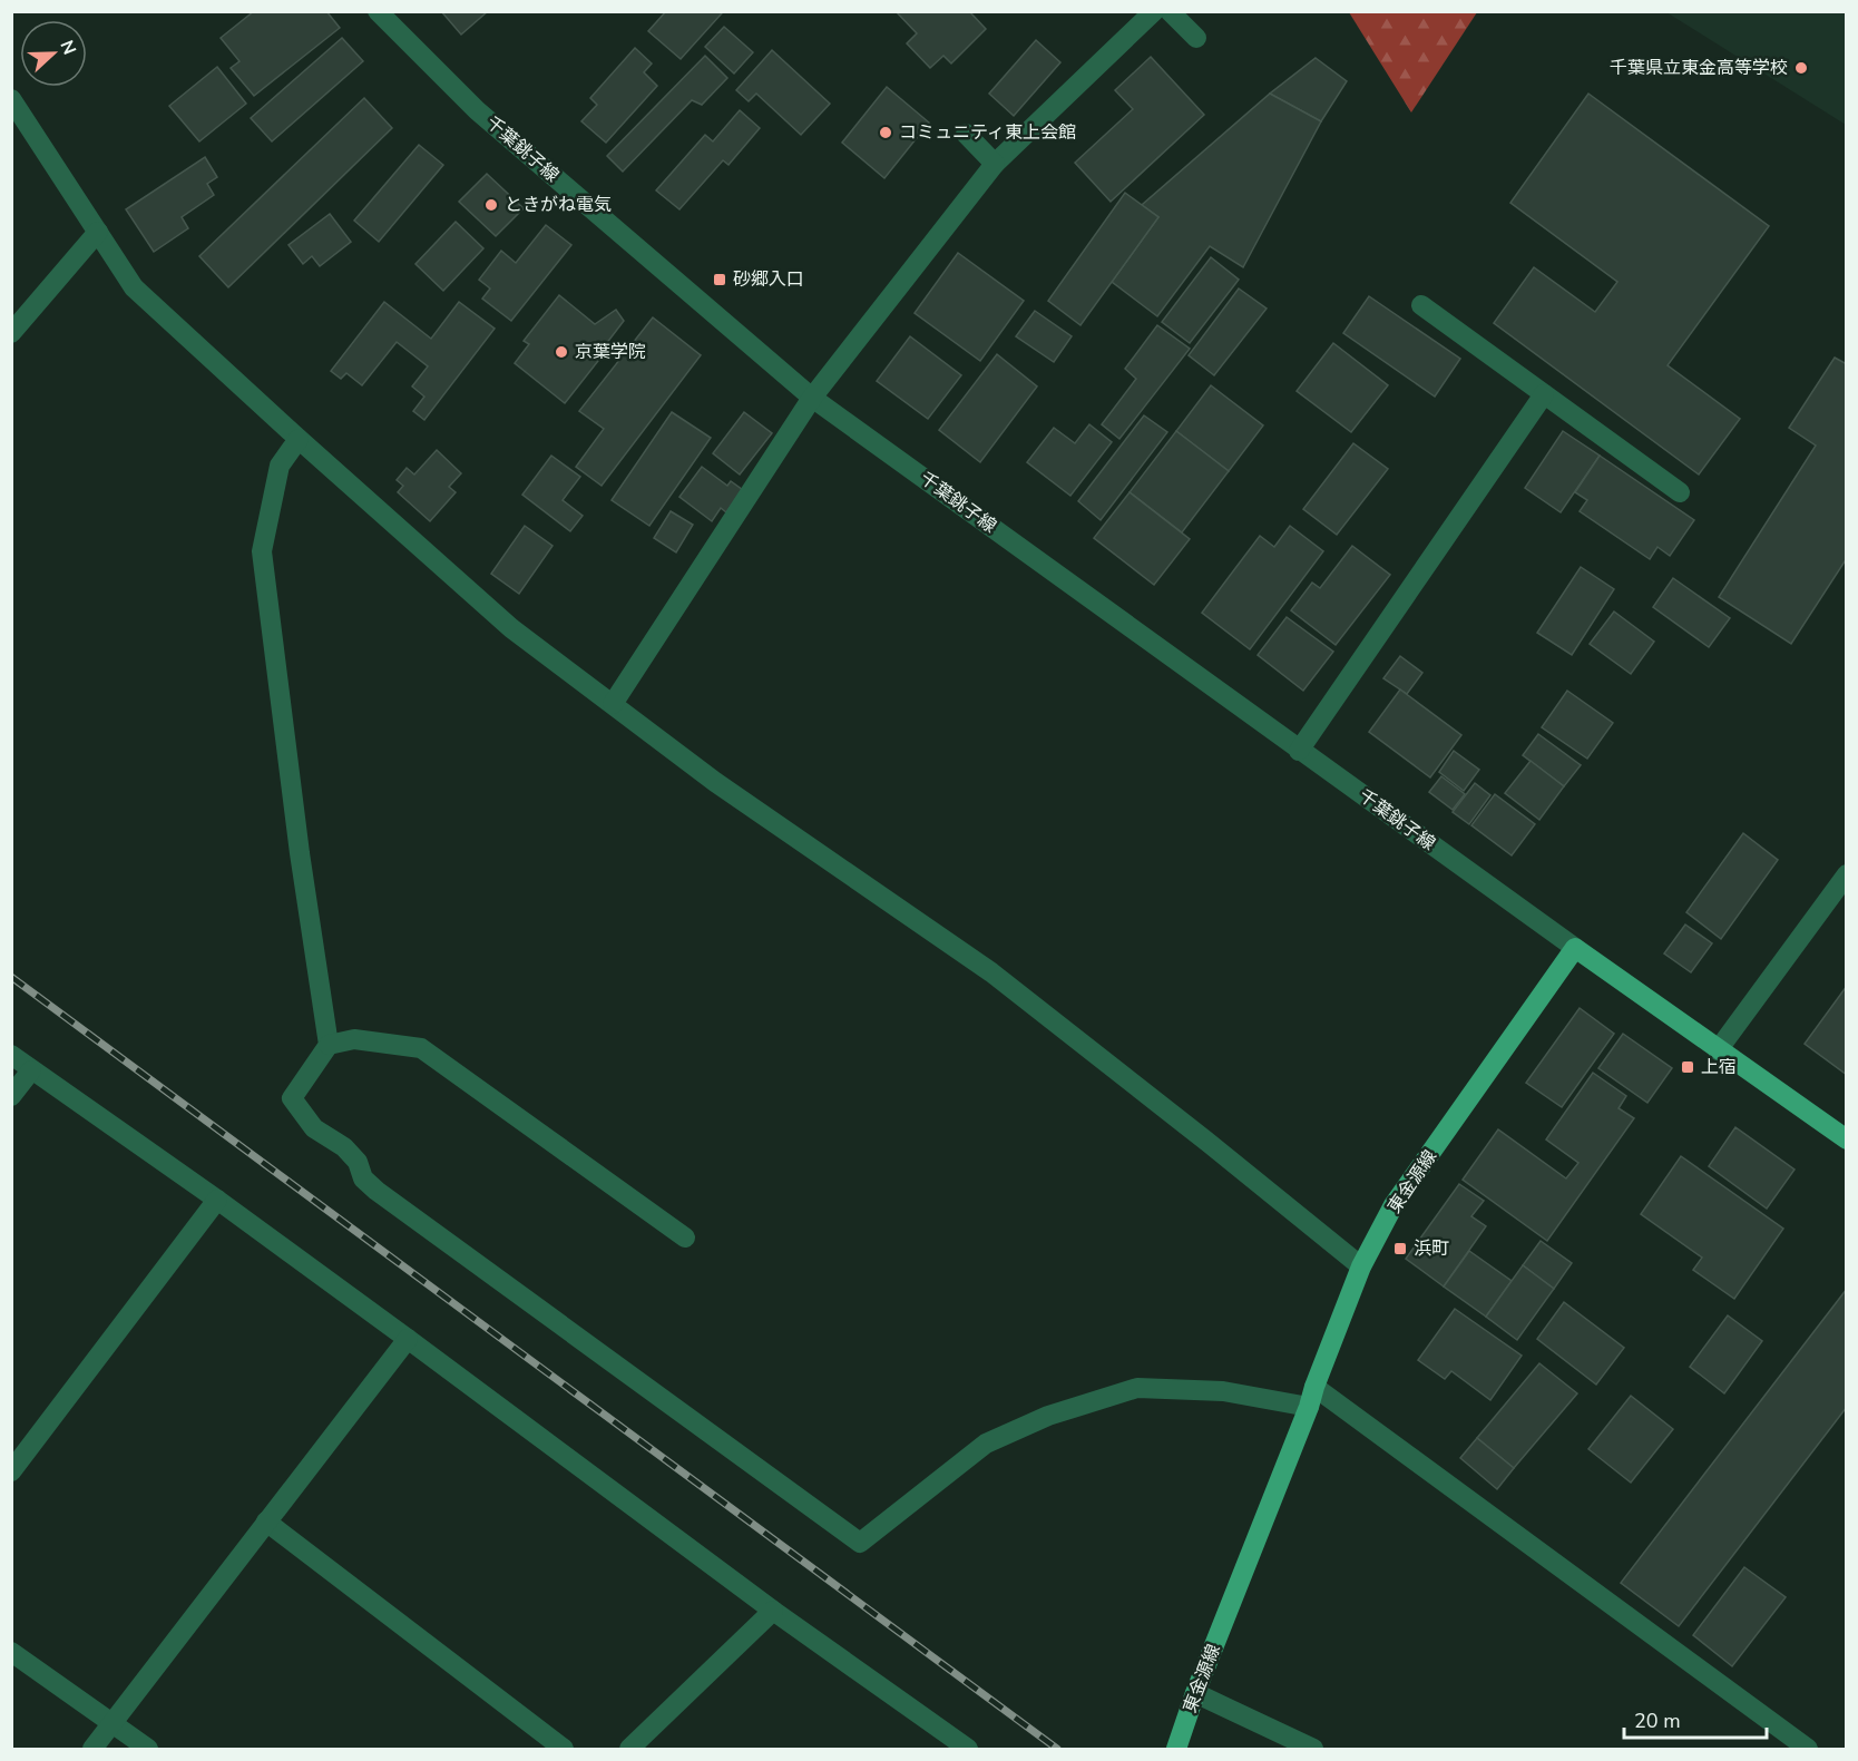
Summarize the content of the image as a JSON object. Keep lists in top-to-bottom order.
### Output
{
  "streets": {
    "main road": ["東金源線"],
    "street": ["千葉銚子線"]
  },
  "crossings": [
    ["千葉銚子線", "東金源線"]
  ],
  "places": {
    "other": [
      "千葉県立東金高等学校",
      "コミュニティ東上会館",
      "ときがね電気",
      "京葉学院"
    ],
    "transit": ["砂郷入口", "上宿", "浜町"]
  },
  "scale_bar": "20 m",
  "north": "right"
}
